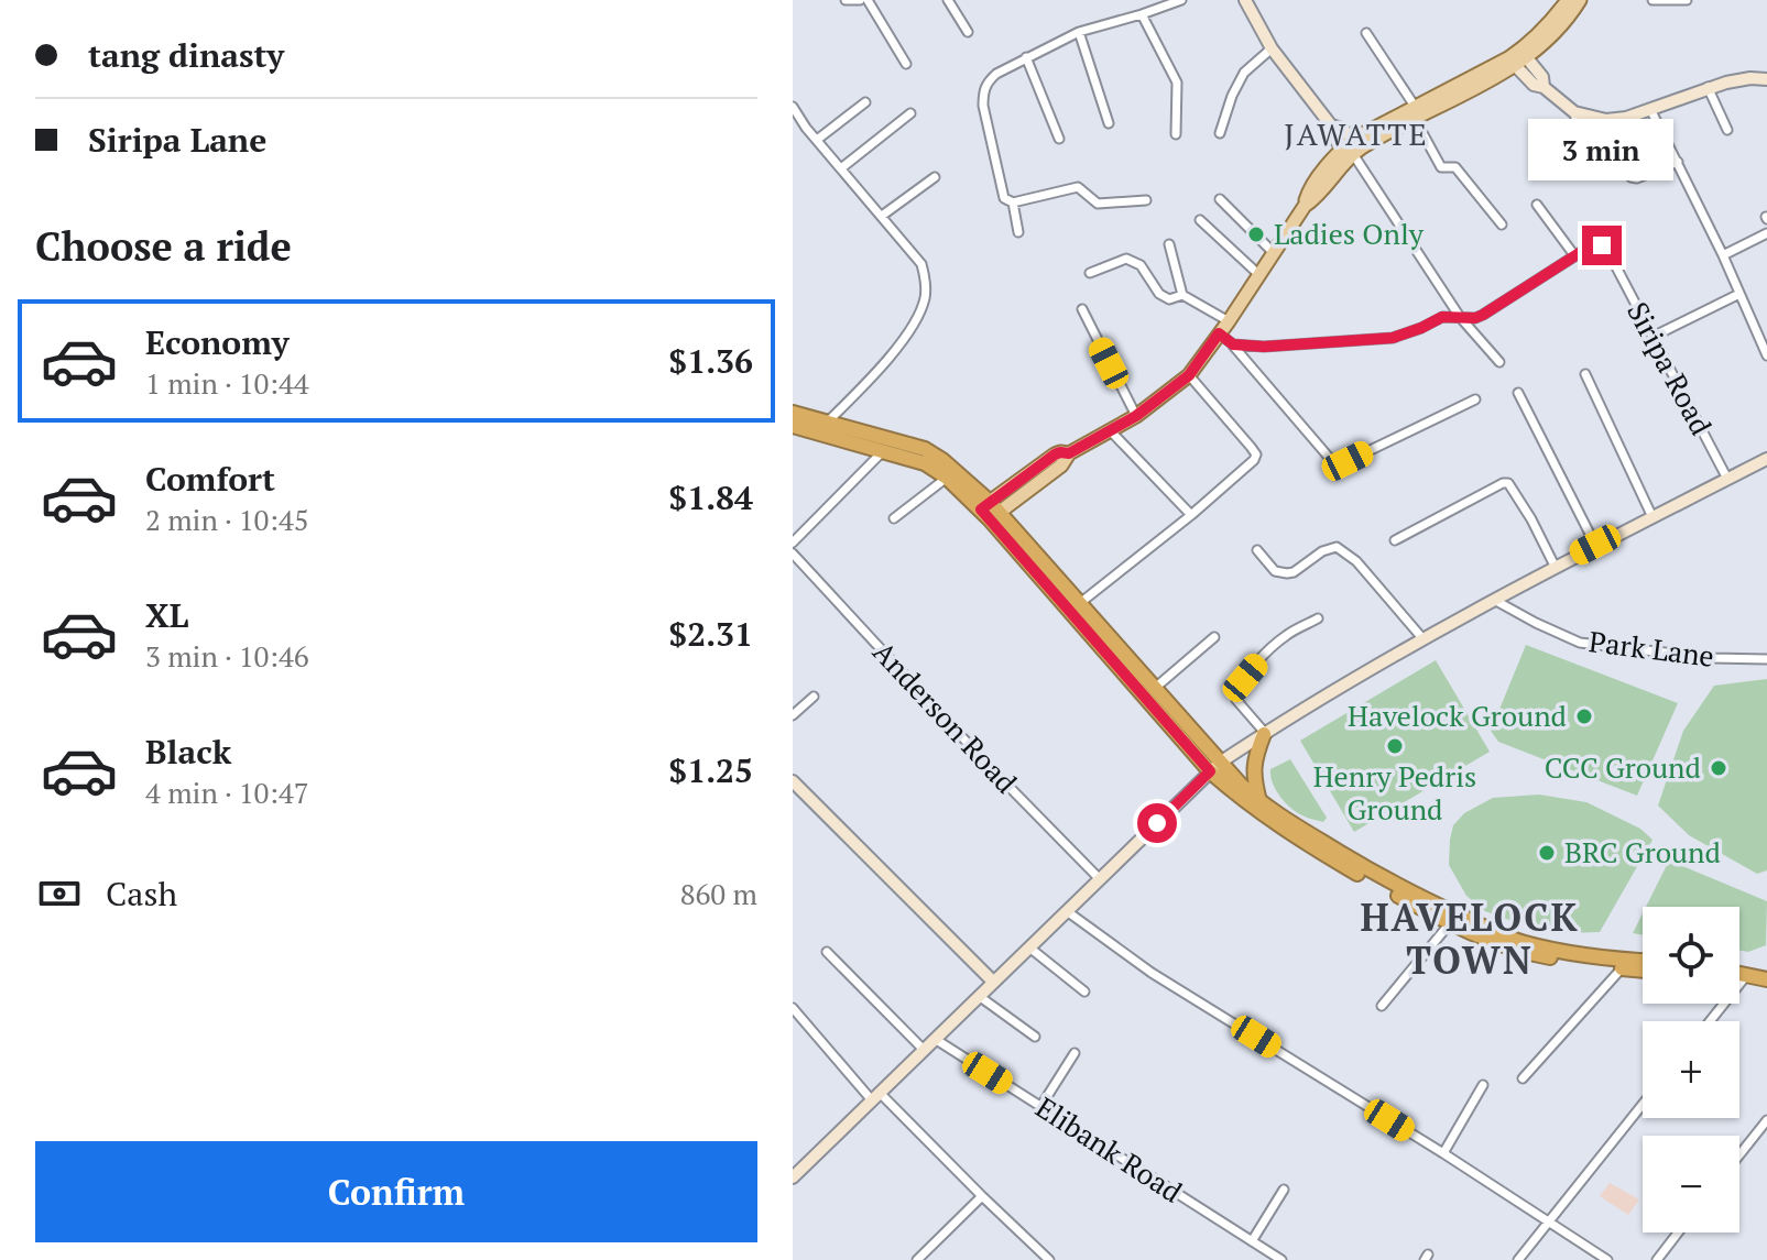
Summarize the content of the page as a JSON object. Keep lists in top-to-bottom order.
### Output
{
  "streets": {
    "street": [
      "Siripa Road",
      "Park Lane",
      "Anderson Road",
      "Elibank Road"
    ]
  },
  "districts": ["JAWATTE", "HAVELOCK TOWN"],
  "places": [
    "Ladies Only",
    "Havelock Ground",
    "Henry Pedris Ground",
    "CCC Ground",
    "BRC Ground"
  ],
  "page": {
    "banner": ["tang dinasty", "Siripa Lane"],
    "bubble": "3 min",
    "heading": "Choose a ride",
    "list": [
      {
        "name": "Economy",
        "note": "1 min · 10:44",
        "value": "$1.36"
      },
      {
        "name": "Comfort",
        "note": "2 min · 10:45",
        "value": "$1.84"
      },
      {
        "name": "XL",
        "note": "3 min · 10:46",
        "value": "$2.31"
      },
      {
        "name": "Black",
        "note": "4 min · 10:47",
        "value": "$1.25"
      }
    ],
    "pay": ["Cash", "860 m"],
    "map_buttons": ["+", "−"],
    "buttons": "Confirm"
  }
}
